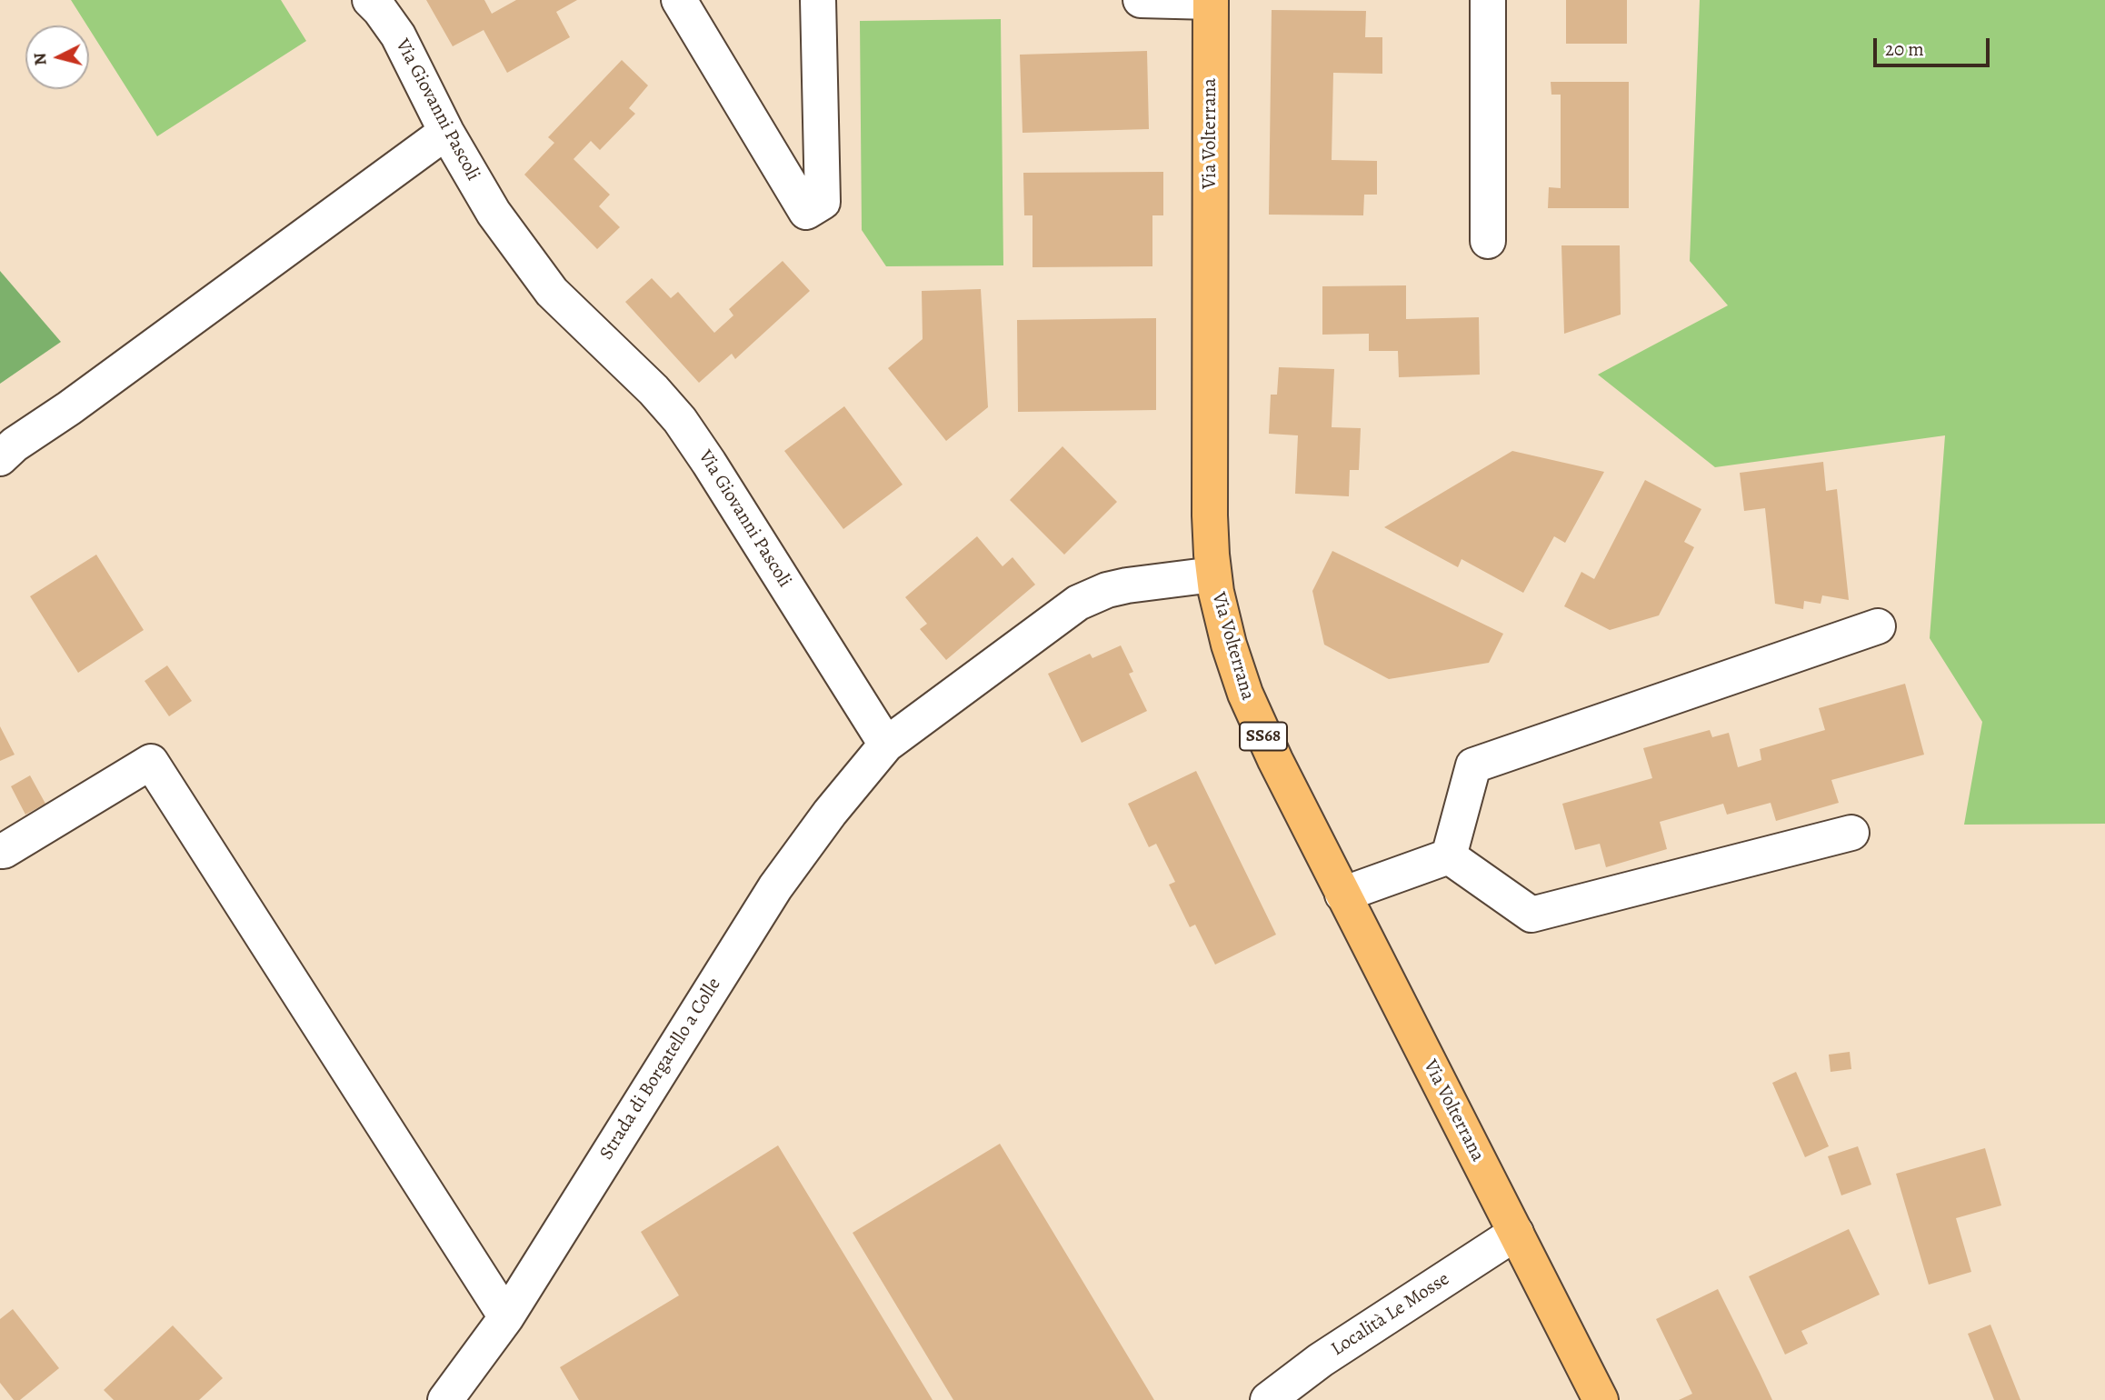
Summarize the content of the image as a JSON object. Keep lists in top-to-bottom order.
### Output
{
  "streets": {
    "main road": ["Via Volterrana", "SS68"],
    "street": ["Via Giovanni Pascoli", "Strada di Borgatello a Colle", "Località Le Mosse"]
  },
  "crossings": [
    ["Via Giovanni Pascoli", "Strada di Borgatello a Colle"],
    ["Via Volterrana", "Località Le Mosse"]
  ],
  "scale_bar": "20 m",
  "north": "left"
}
